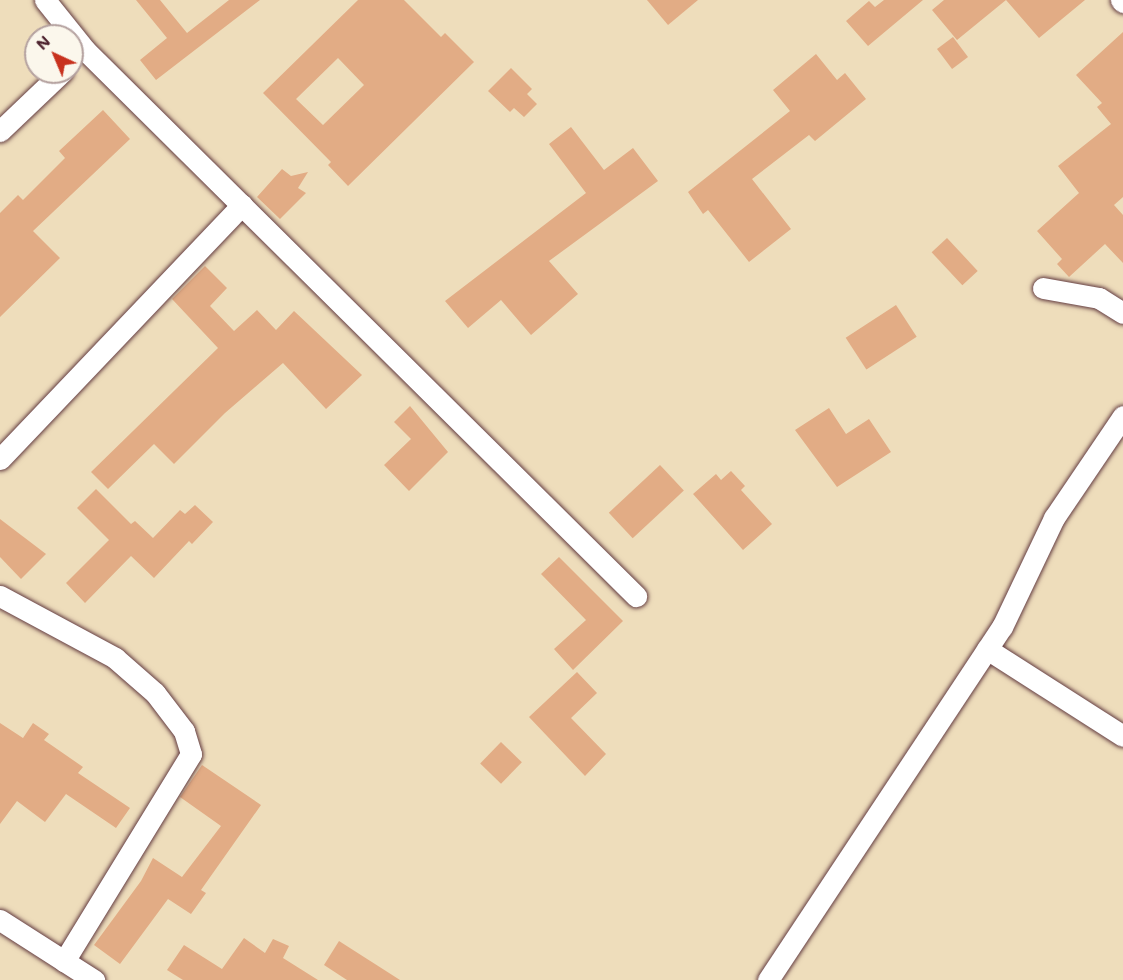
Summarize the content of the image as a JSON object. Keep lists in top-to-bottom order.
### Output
{
  "north": "top left"
}
